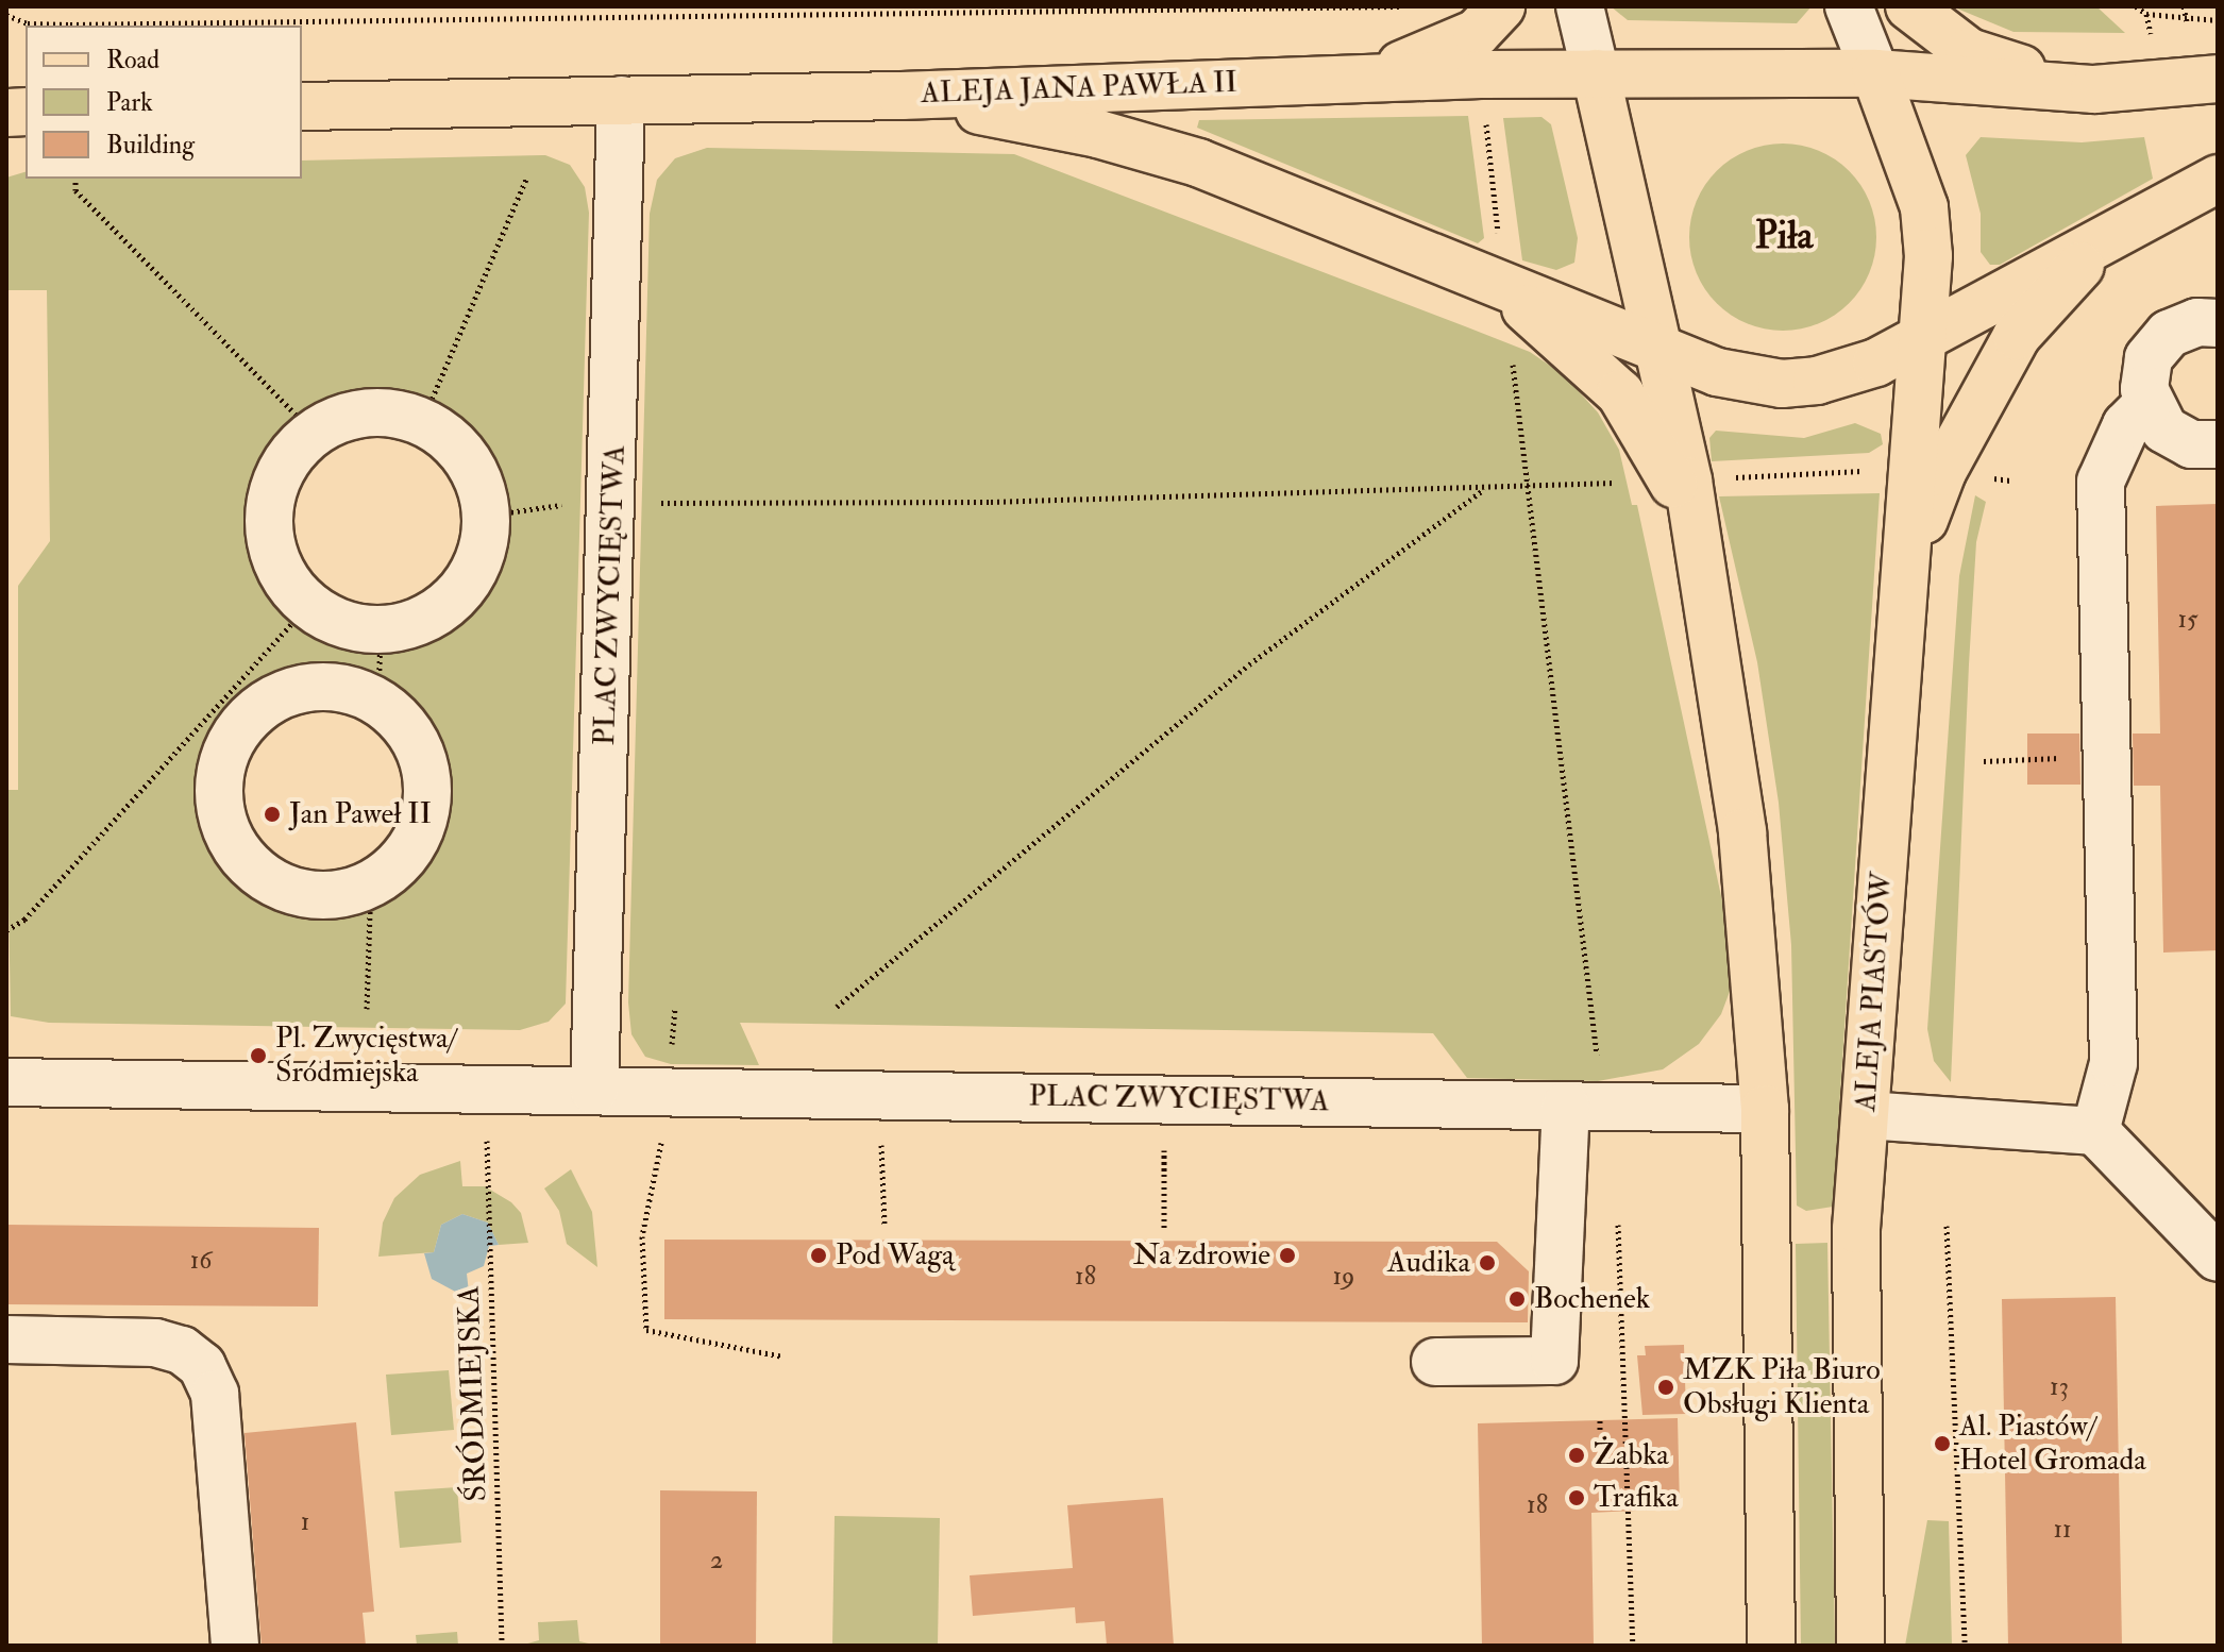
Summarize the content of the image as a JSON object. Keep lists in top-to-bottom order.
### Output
{
  "streets": {
    "main road": ["ALEJA JANA PAWŁA II", "ALEJA PIASTÓW"],
    "street": ["PLAC ZWYCIĘSTWA"],
    "path": ["ŚRÓDMIEJSKA"]
  },
  "districts": ["Piła"],
  "places": [
    "Jan Paweł II",
    "Pl. Zwycięstwa/ Śródmiejska",
    "Pod Wagą",
    "Na zdrowie",
    "Audika",
    "Bochenek",
    "MZK Piła Biuro Obsługi Klienta",
    "Al. Piastów/ Hotel Gromada",
    "Żabka",
    "Trafika"
  ],
  "house_numbers": [
    "15",
    "16",
    "18",
    "19",
    "13",
    "18",
    "1",
    "11",
    "2"
  ],
  "legend": ["Road", "Park", "Building"]
}
